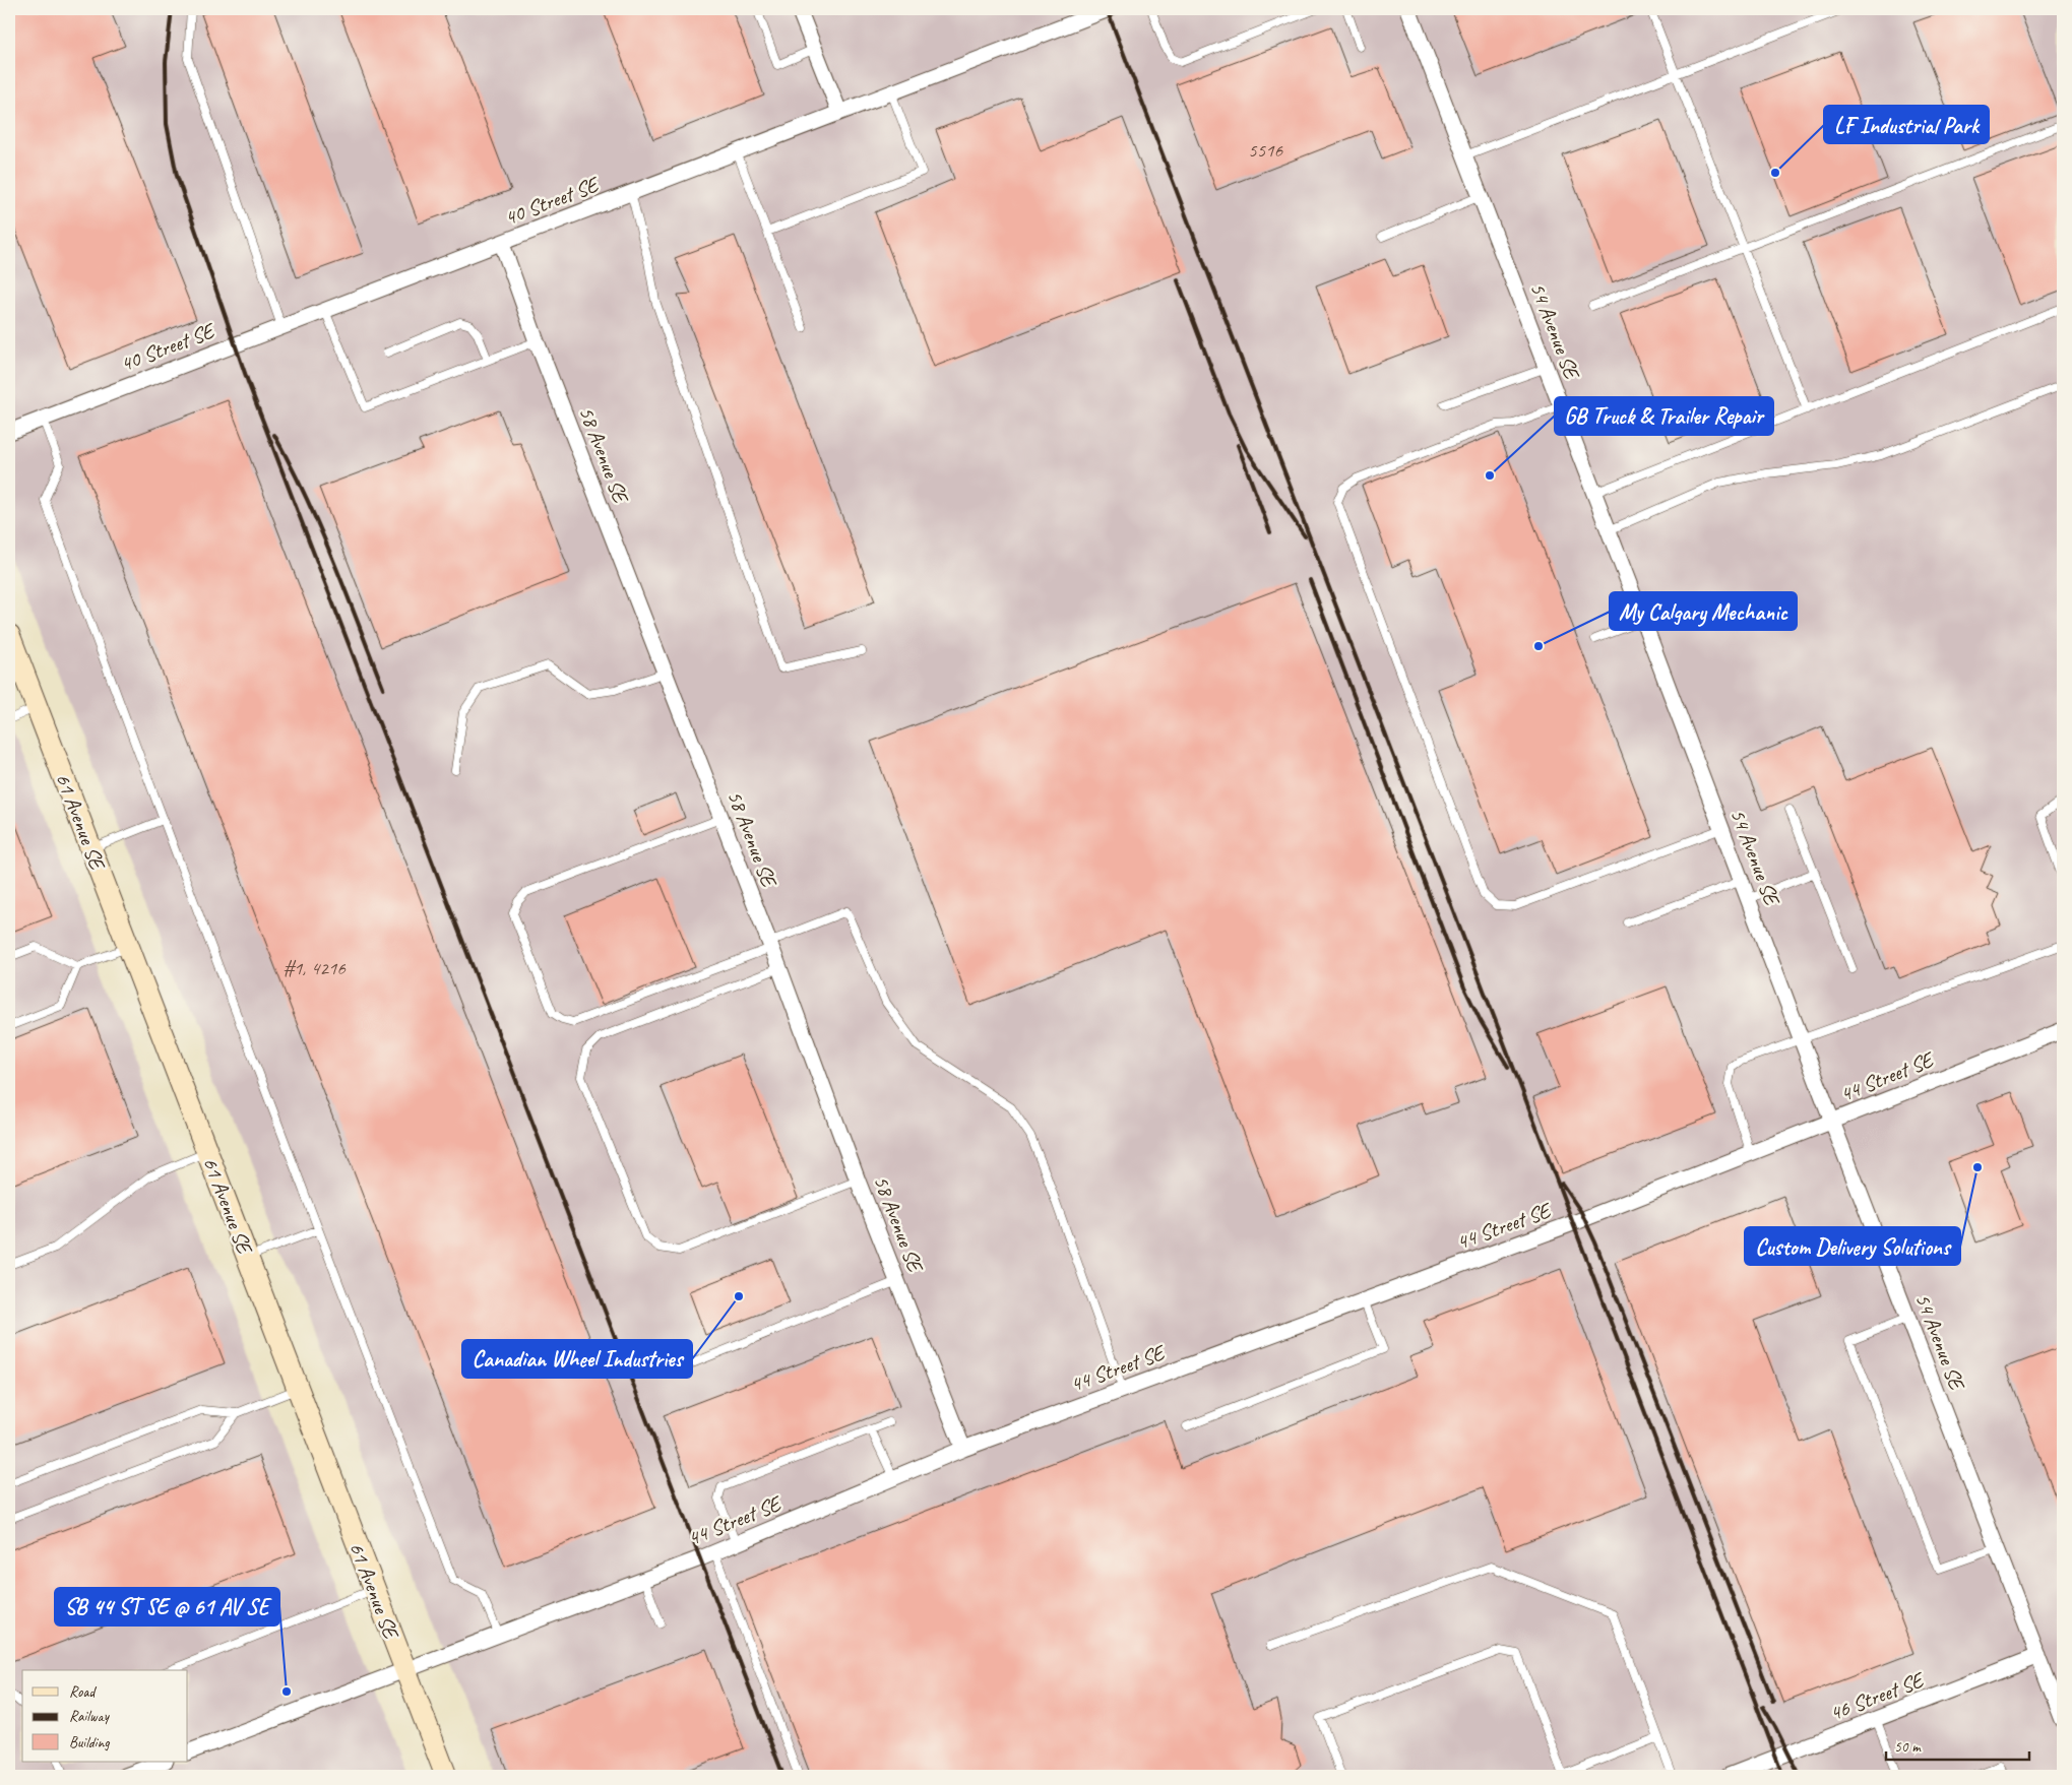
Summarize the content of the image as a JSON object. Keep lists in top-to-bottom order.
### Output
{
  "streets": {
    "street": [
      "40 Street SE",
      "54 Avenue SE",
      "58 Avenue SE",
      "61 Avenue SE",
      "44 Street SE",
      "46 Street SE"
    ]
  },
  "crossings": [
    ["40 Street SE", "58 Avenue SE"],
    ["54 Avenue SE", "44 Street SE"],
    ["54 Avenue SE", "46 Street SE"],
    ["58 Avenue SE", "44 Street SE"],
    ["61 Avenue SE", "44 Street SE"]
  ],
  "places": [
    "LF Industrial Park",
    "GB Truck & Trailer Repair",
    "My Calgary Mechanic",
    "Custom Delivery Solutions",
    "Canadian Wheel Industries",
    "SB 44 ST SE @ 61 AV SE"
  ],
  "house_numbers": ["5516", "#1, 4216"],
  "legend": ["Road", "Railway", "Building"],
  "scale_bar": "50 m"
}
